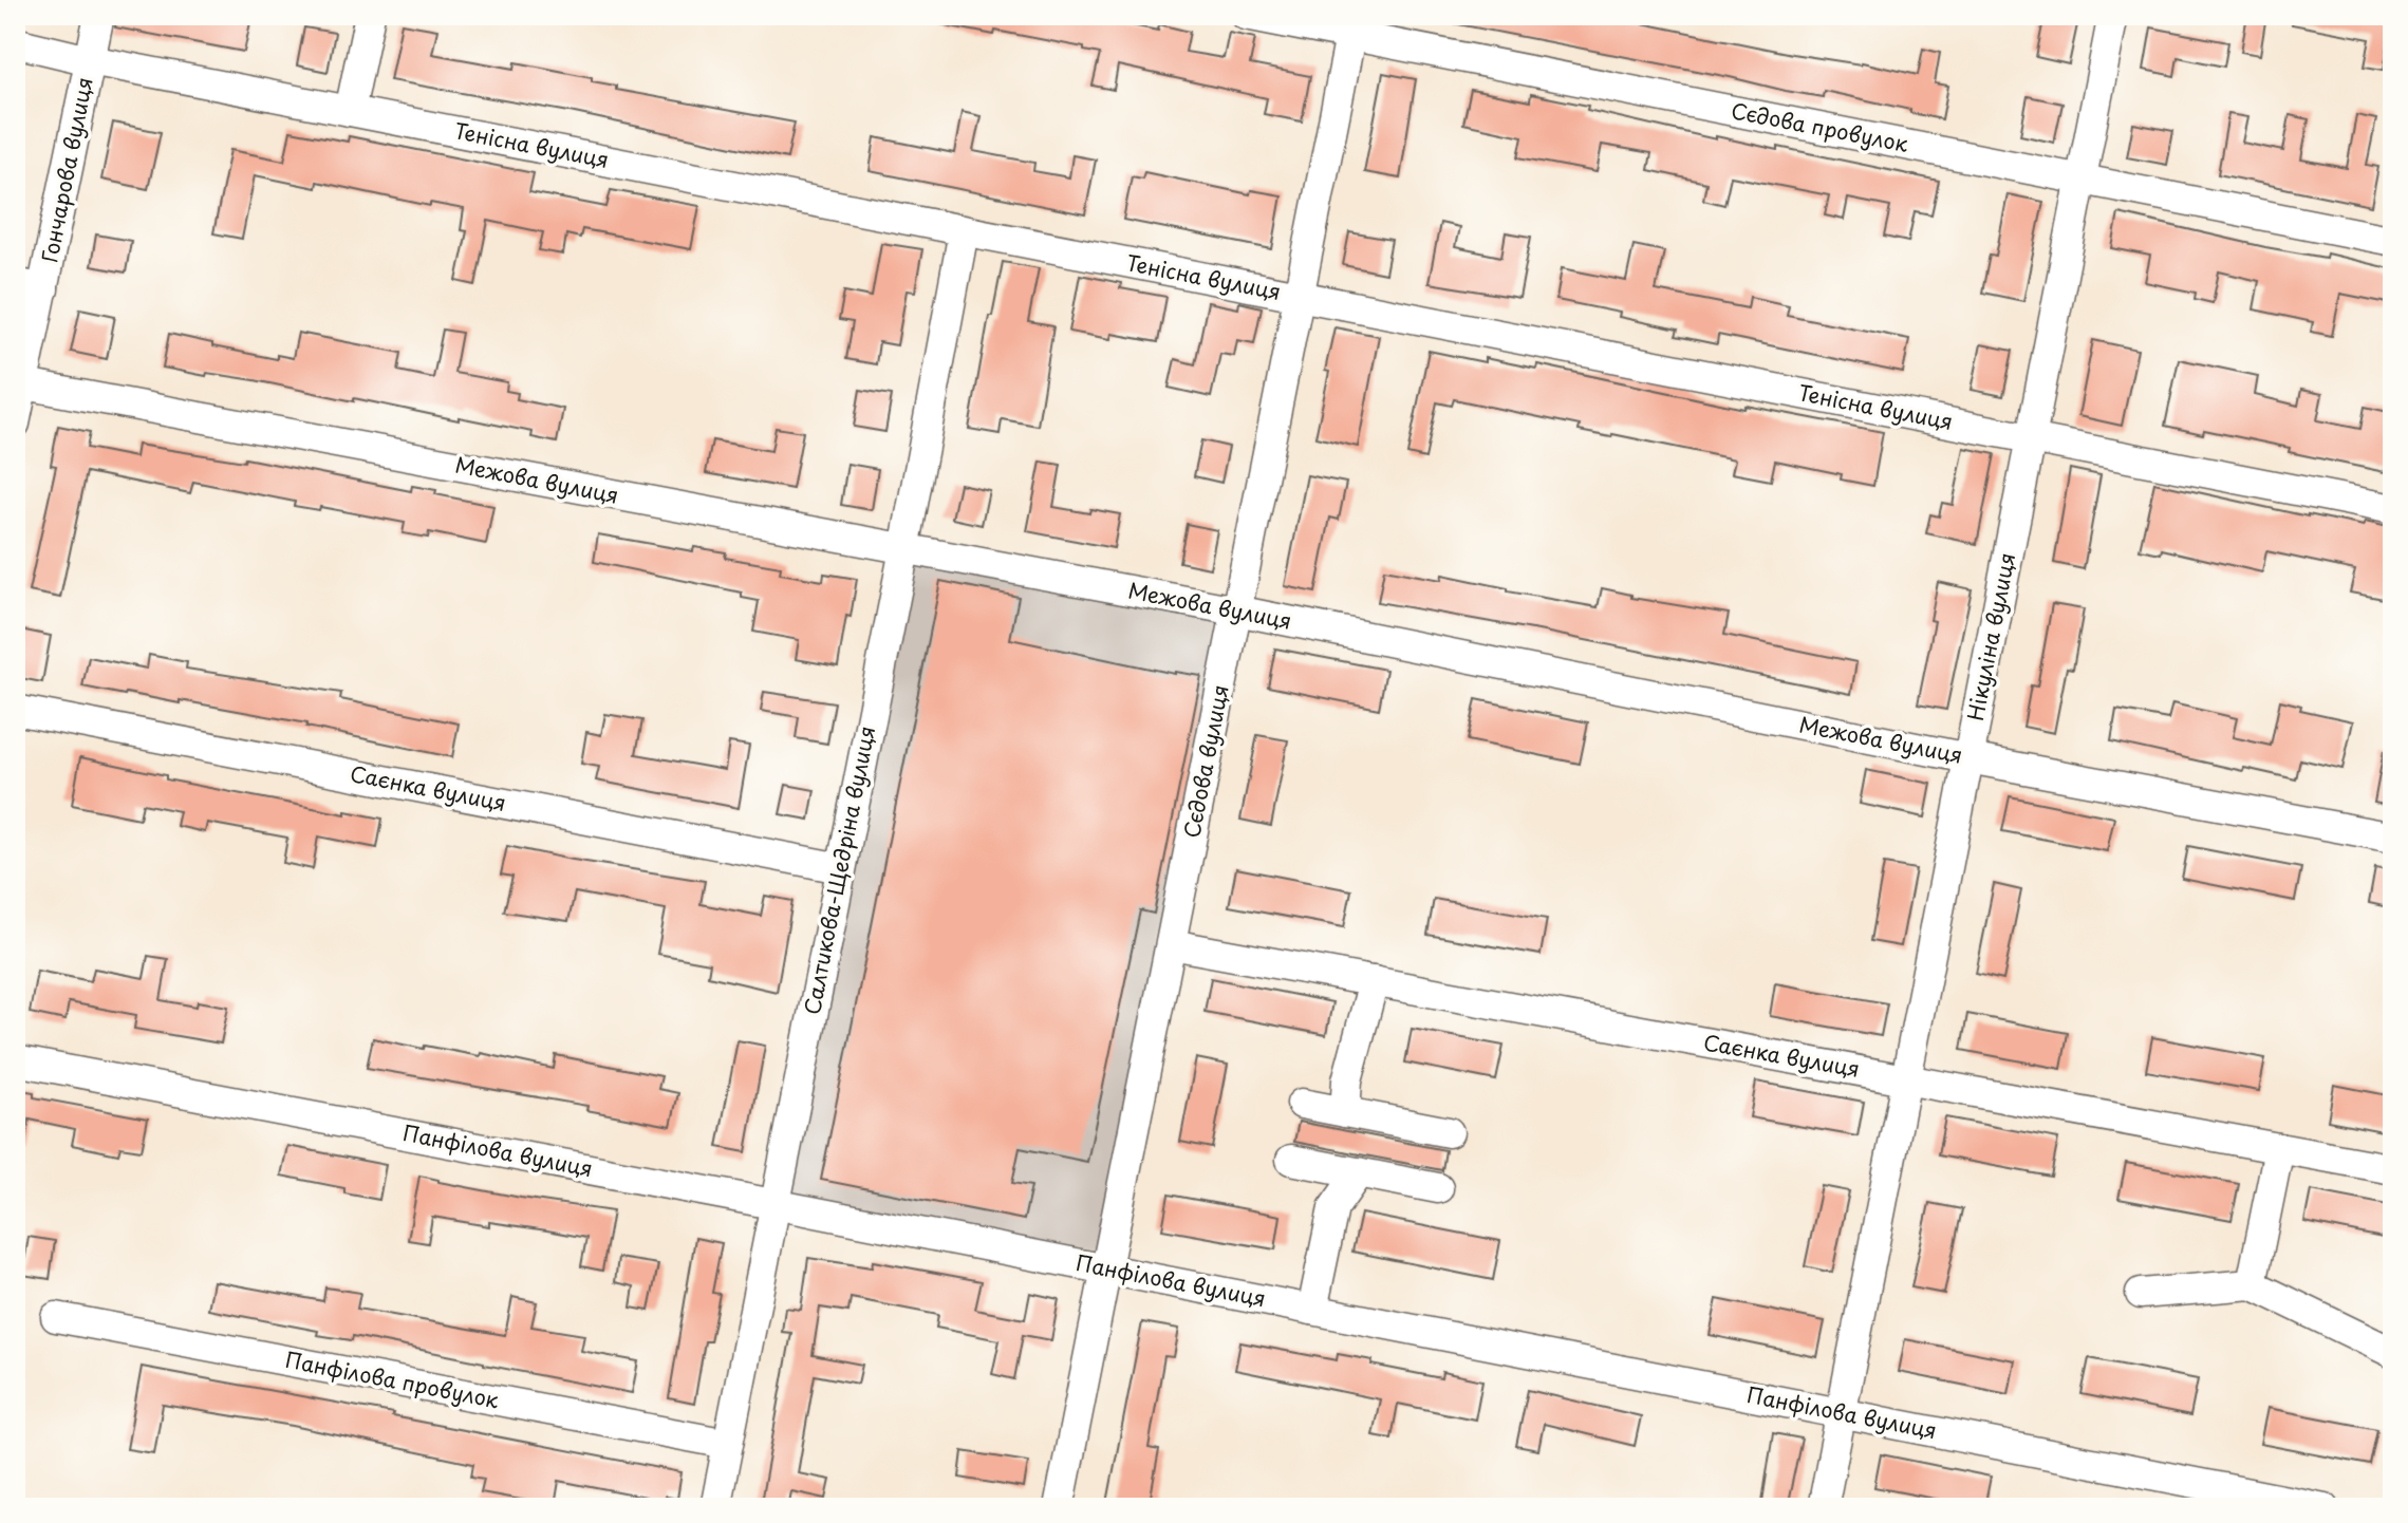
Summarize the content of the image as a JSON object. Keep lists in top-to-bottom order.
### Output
{
  "streets": {
    "street": [
      "Сєдова провулок",
      "Тенісна вулиця",
      "Гончарова вулиця",
      "Межова вулиця",
      "Нікуліна вулиця",
      "Сєдова вулиця",
      "Саєнка вулиця",
      "Салтикова-Щедріна вулиця",
      "Панфілова вулиця",
      "Панфілова провулок"
    ]
  },
  "crossings": [
    ["Сєдова провулок", "Нікуліна вулиця"],
    ["Сєдова провулок", "Сєдова вулиця"],
    ["Тенісна вулиця", "Гончарова вулиця"],
    ["Тенісна вулиця", "Нікуліна вулиця"],
    ["Тенісна вулиця", "Сєдова вулиця"],
    ["Тенісна вулиця", "Салтикова-Щедріна вулиця"],
    ["Гончарова вулиця", "Межова вулиця"],
    ["Межова вулиця", "Нікуліна вулиця"],
    ["Межова вулиця", "Сєдова вулиця"],
    ["Межова вулиця", "Салтикова-Щедріна вулиця"],
    ["Нікуліна вулиця", "Саєнка вулиця"],
    ["Нікуліна вулиця", "Панфілова вулиця"],
    ["Сєдова вулиця", "Саєнка вулиця"],
    ["Сєдова вулиця", "Панфілова вулиця"],
    ["Саєнка вулиця", "Салтикова-Щедріна вулиця"],
    ["Салтикова-Щедріна вулиця", "Панфілова вулиця"],
    ["Салтикова-Щедріна вулиця", "Панфілова провулок"]
  ]
}
